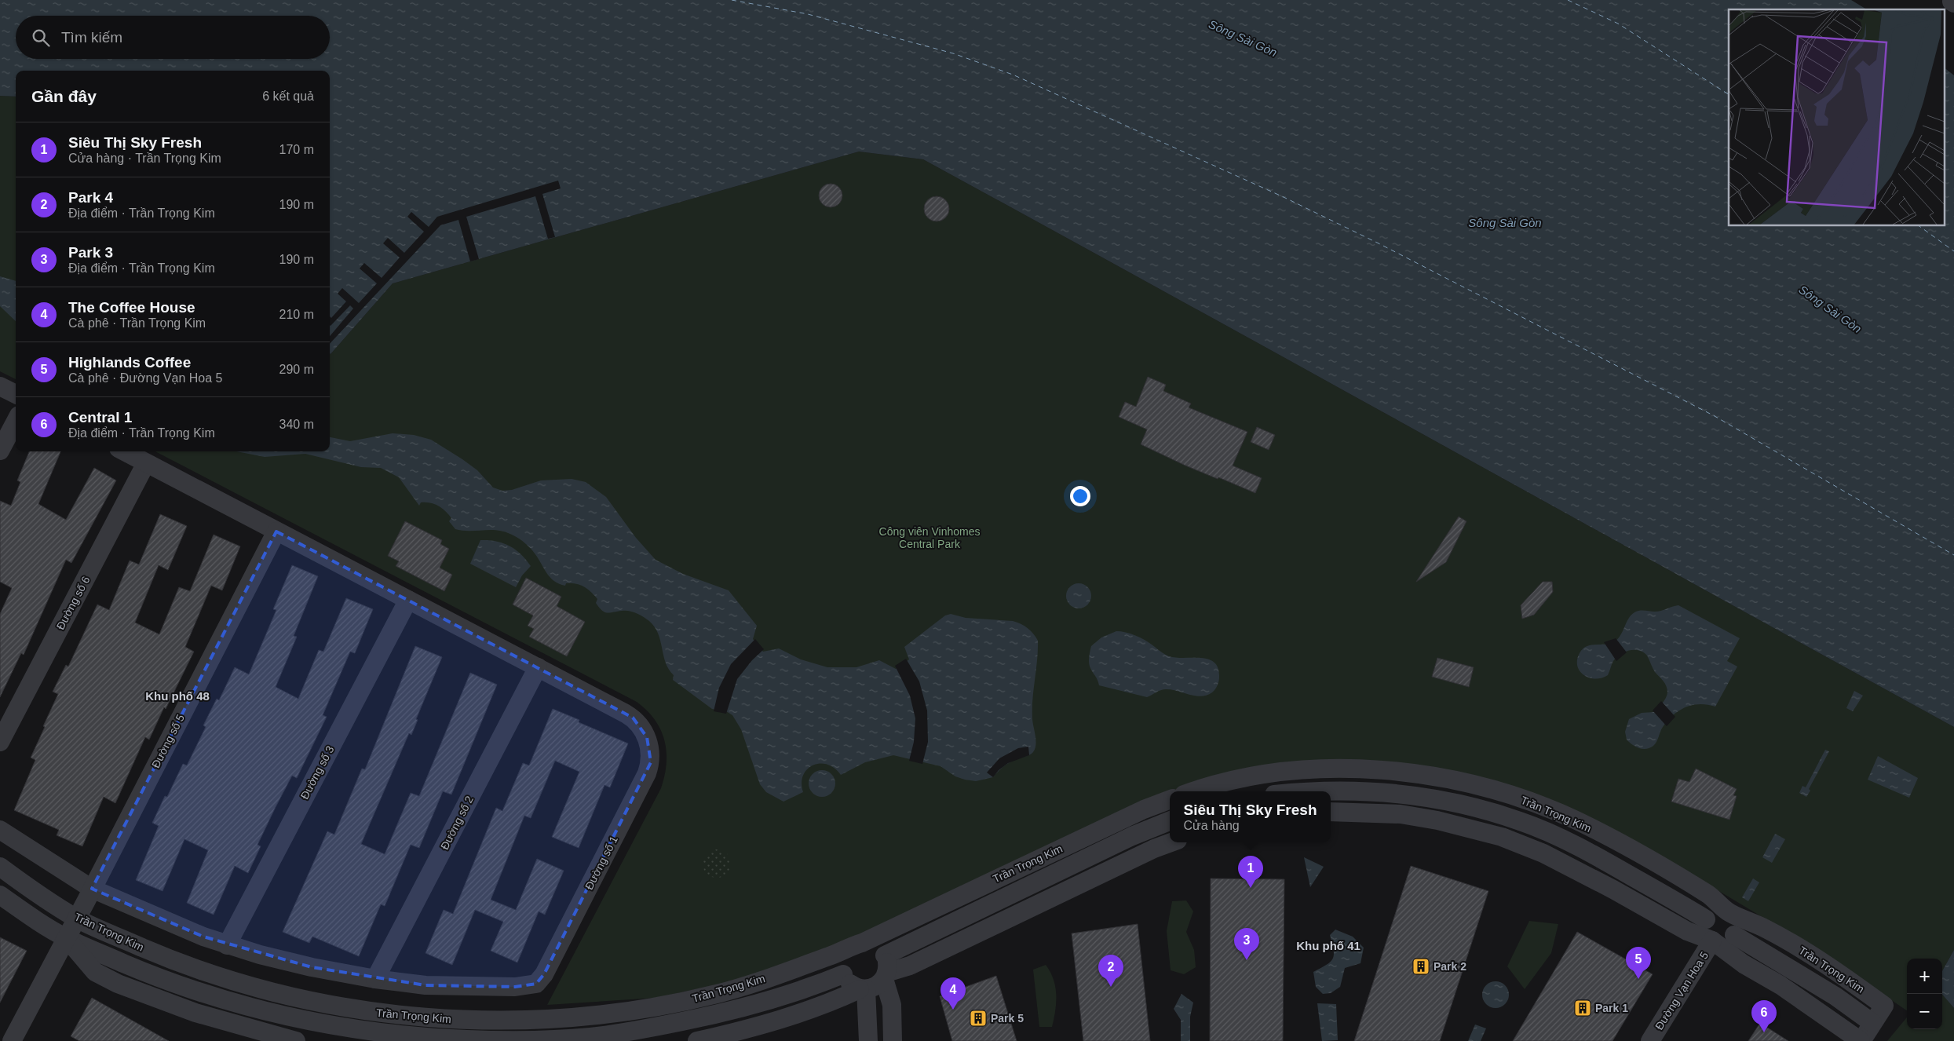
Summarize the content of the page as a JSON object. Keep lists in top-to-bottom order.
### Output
{
  "streets": {
    "street": [
      "Đường số 6",
      "Đường số 5",
      "Đường số 3",
      "Trần Trọng Kim",
      "Đường số 2",
      "Đường số 1",
      "Đường Vạn Hoa 5"
    ]
  },
  "crossings": [
    ["Đường số 5", "Trần Trọng Kim"],
    ["Trần Trọng Kim", "Đường Vạn Hoa 5"],
    ["Đường số 2", "Đường số 1"]
  ],
  "districts": ["Khu phố 48", "Khu phố 41"],
  "water": ["Sông Sài Gòn"],
  "parks": ["Công viên Vinhomes Central Park"],
  "places": {
    "building": ["Park 2", "Park 1", "Park 5"]
  },
  "page": {
    "search": "Tìm kiếm",
    "heading": ["Gần đây", "6 kết quả"],
    "list": [
      {
        "mark": "1",
        "name": "Siêu Thị Sky Fresh",
        "note": "Cửa hàng · Trần Trọng Kim",
        "value": "170 m"
      },
      {
        "mark": "2",
        "name": "Park 4",
        "note": "Địa điểm · Trần Trọng Kim",
        "value": "190 m"
      },
      {
        "mark": "3",
        "name": "Park 3",
        "note": "Địa điểm · Trần Trọng Kim",
        "value": "190 m"
      },
      {
        "mark": "4",
        "name": "The Coffee House",
        "note": "Cà phê · Trần Trọng Kim",
        "value": "210 m"
      },
      {
        "mark": "5",
        "name": "Highlands Coffee",
        "note": "Cà phê · Đường Vạn Hoa 5",
        "value": "290 m"
      },
      {
        "mark": "6",
        "name": "Central 1",
        "note": "Địa điểm · Trần Trọng Kim",
        "value": "340 m"
      }
    ],
    "popup": ["Siêu Thị Sky Fresh", "Cửa hàng"],
    "pins": [
      "1",
      "3",
      "5",
      "2",
      "4",
      "6"
    ],
    "map_buttons": ["+", "−"]
  }
}
